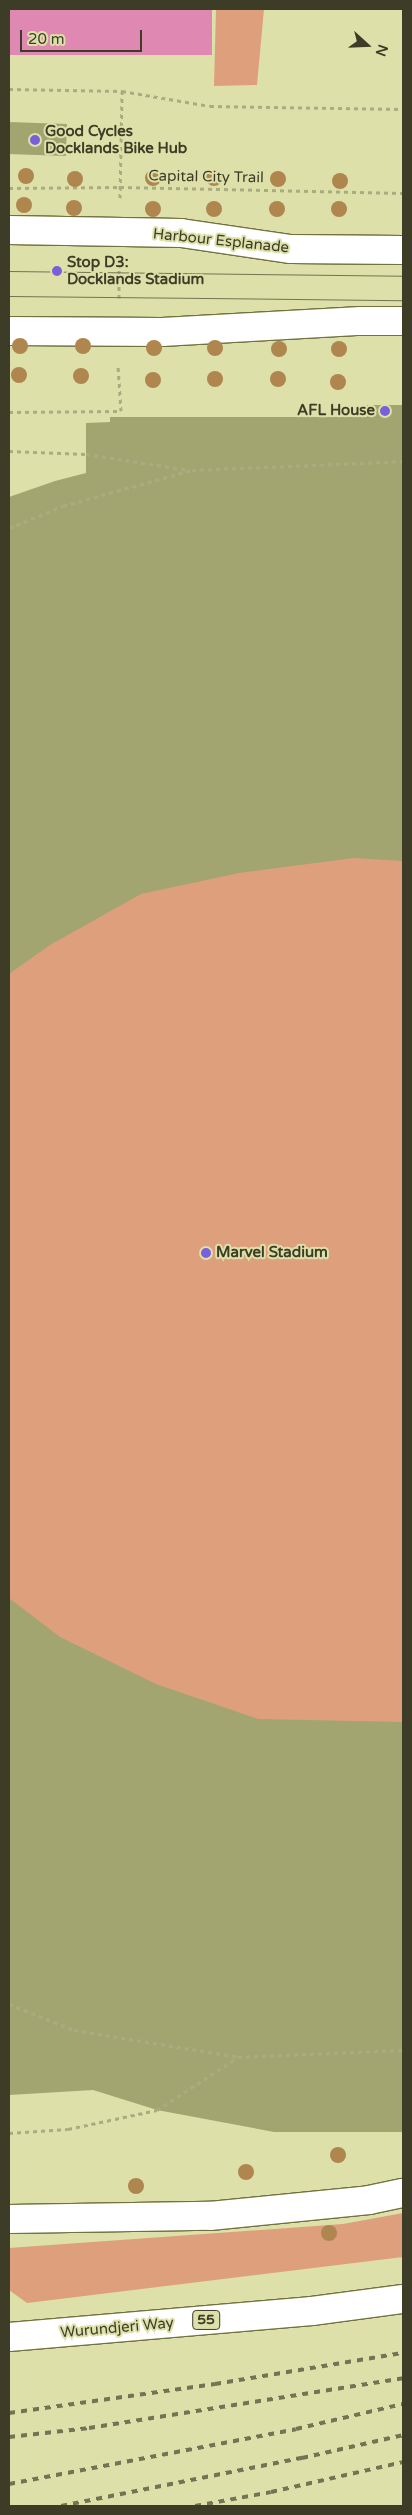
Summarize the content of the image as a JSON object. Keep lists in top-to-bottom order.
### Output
{
  "streets": {
    "main road": ["Harbour Esplanade", "55", "Wurundjeri Way"],
    "path": ["Capital City Trail"]
  },
  "places": [
    "Good Cycles Docklands Bike Hub",
    "Stop D3: Docklands Stadium",
    "AFL House",
    "Marvel Stadium"
  ],
  "scale_bar": "20 m",
  "north": "right"
}
